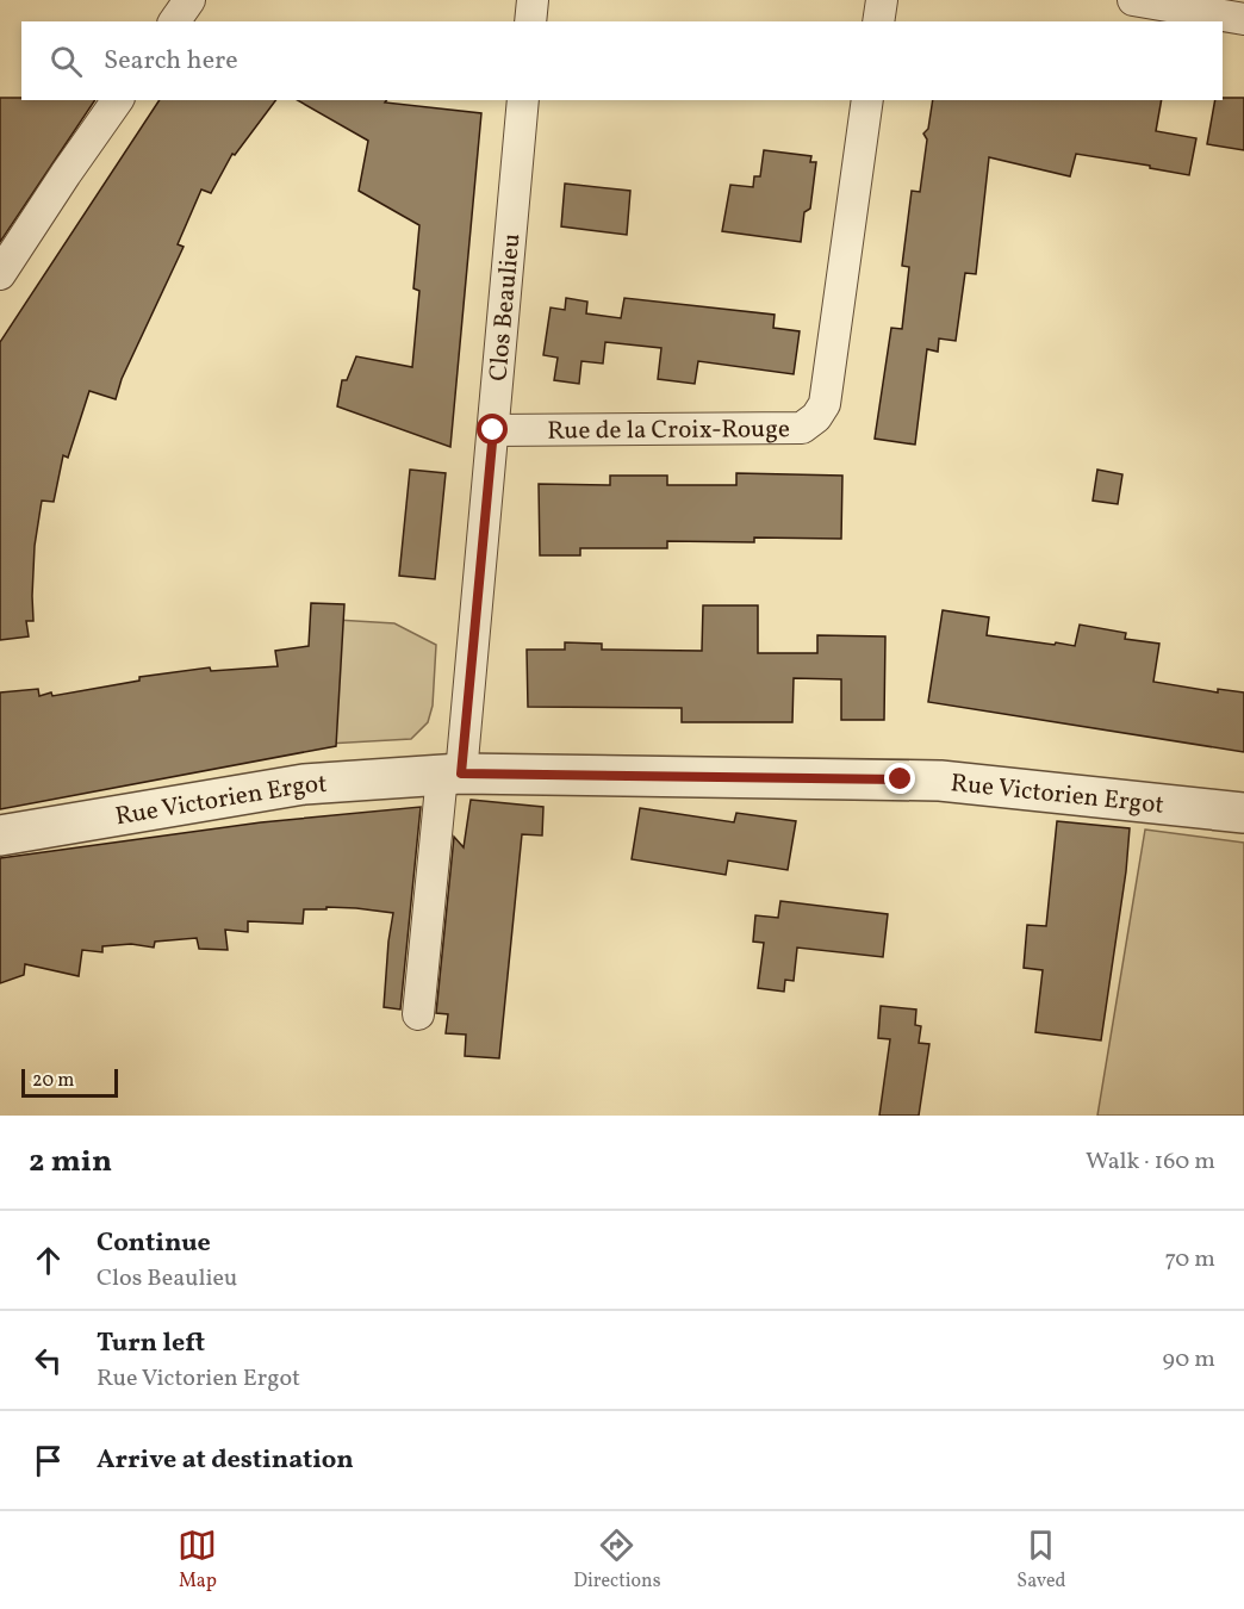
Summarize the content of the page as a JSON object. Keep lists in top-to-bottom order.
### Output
{
  "streets": {
    "street": ["Clos Beaulieu", "Rue de la Croix-Rouge", "Rue Victorien Ergot"]
  },
  "crossings": [
    ["Clos Beaulieu", "Rue de la Croix-Rouge"],
    ["Clos Beaulieu", "Rue Victorien Ergot"]
  ],
  "scale_bar": "20 m",
  "page": {
    "search": "Search here",
    "scale": "20 m",
    "heading": ["2 min", "Walk · 160 m"],
    "list": [
      ["Continue", "Clos Beaulieu", "70 m"],
      ["Turn left", "Rue Victorien Ergot", "90 m"],
      "Arrive at destination"
    ],
    "nav": ["Map", "Directions", "Saved"]
  }
}
